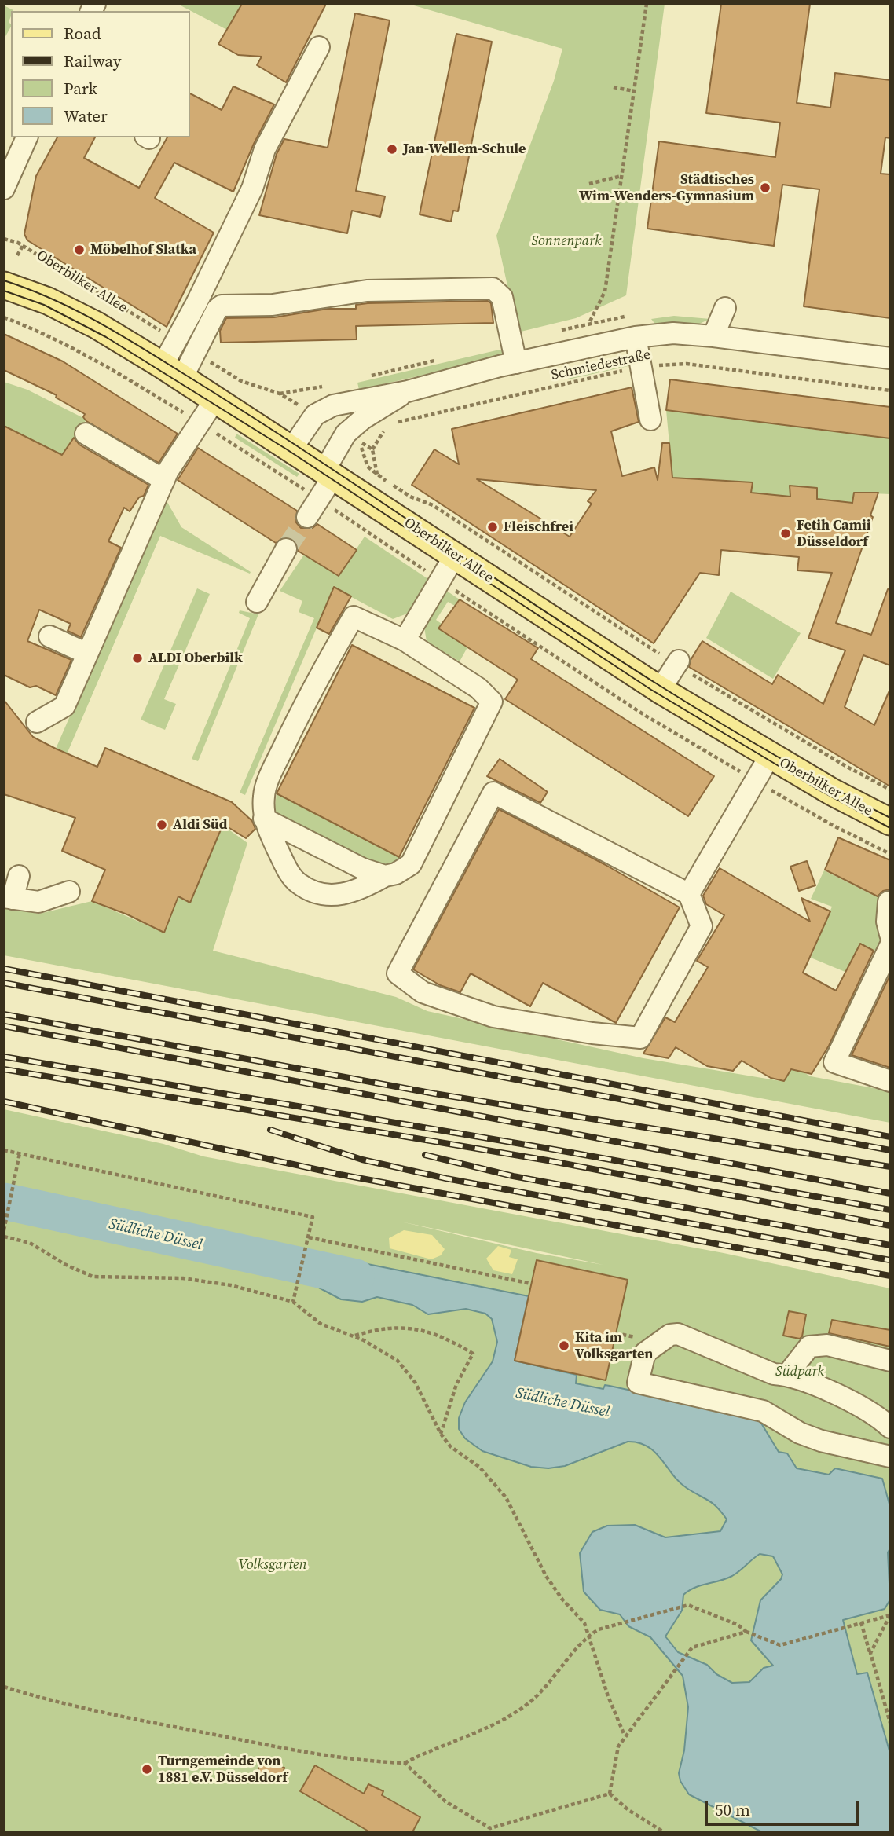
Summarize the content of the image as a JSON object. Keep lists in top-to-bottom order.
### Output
{
  "streets": {
    "main road": ["Oberbilker Allee"],
    "street": ["Schmiedestraße"]
  },
  "crossings": [
    ["Oberbilker Allee", "Schmiedestraße"]
  ],
  "water": ["Südliche Düssel"],
  "parks": ["Sonnenpark", "Südpark", "Volksgarten"],
  "places": [
    "Jan-Wellem-Schule",
    "Städtisches Wim-Wenders-Gymnasium",
    "Möbelhof Slatka",
    "Fleischfrei",
    "Fetih Camii Düsseldorf",
    "ALDI Oberbilk",
    "Aldi Süd",
    "Kita im Volksgarten",
    "Turngemeinde von 1881 e.V. Düsseldorf"
  ],
  "legend": [
    "Road",
    "Railway",
    "Park",
    "Water"
  ],
  "scale_bar": "50 m"
}
